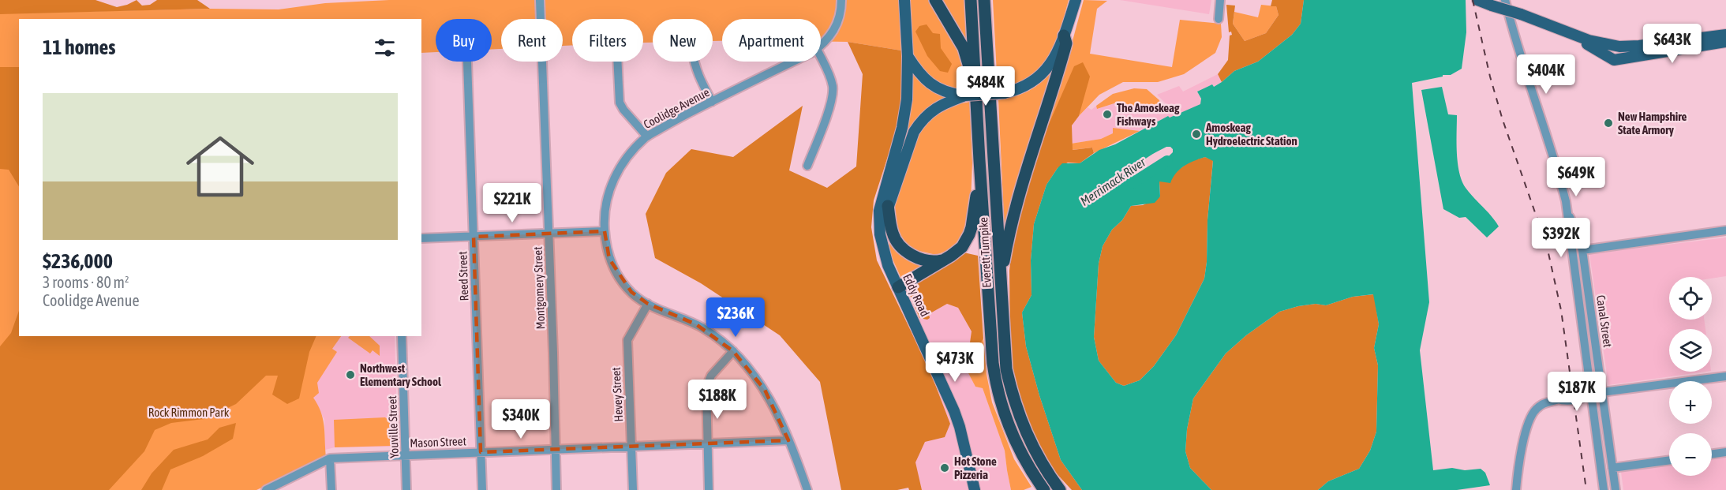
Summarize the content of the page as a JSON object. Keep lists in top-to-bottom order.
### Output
{
  "streets": {
    "highway": ["Everett Turnpike"],
    "main road": ["Eddy Road"],
    "street": [
      "Coolidge Avenue",
      "Reed Street",
      "Montgomery Street",
      "Canal Street",
      "Hevey Street",
      "Youville Street",
      "Mason Street"
    ]
  },
  "crossings": [
    ["Coolidge Avenue", "Hevey Street"],
    ["Coolidge Avenue", "Mason Street"],
    ["Reed Street", "Mason Street"],
    ["Montgomery Street", "Mason Street"],
    ["Hevey Street", "Mason Street"],
    ["Youville Street", "Mason Street"]
  ],
  "water": ["Merrimack River"],
  "parks": ["Rock Rimmon Park"],
  "places": [
    "The Amoskeag Fishways",
    "New Hampshire State Armory",
    "Amoskeag Hydroelectric Station",
    "Northwest Elementary School",
    "Hot Stone Pizzeria"
  ],
  "page": {
    "chip": [
      "Buy",
      "Rent",
      "Filters",
      "New",
      "Apartment"
    ],
    "heading": "11 homes",
    "price": [
      "$643K",
      "$404K",
      "$484K",
      "$649K",
      "$221K",
      "$392K",
      "$236K",
      "$473K",
      "$187K",
      "$188K",
      "$340K"
    ],
    "list": [
      {
        "name": "$236,000",
        "note": "3 rooms · 80 m² · Coolidge Avenue"
      }
    ],
    "map_buttons": ["+", "−"]
  }
}
